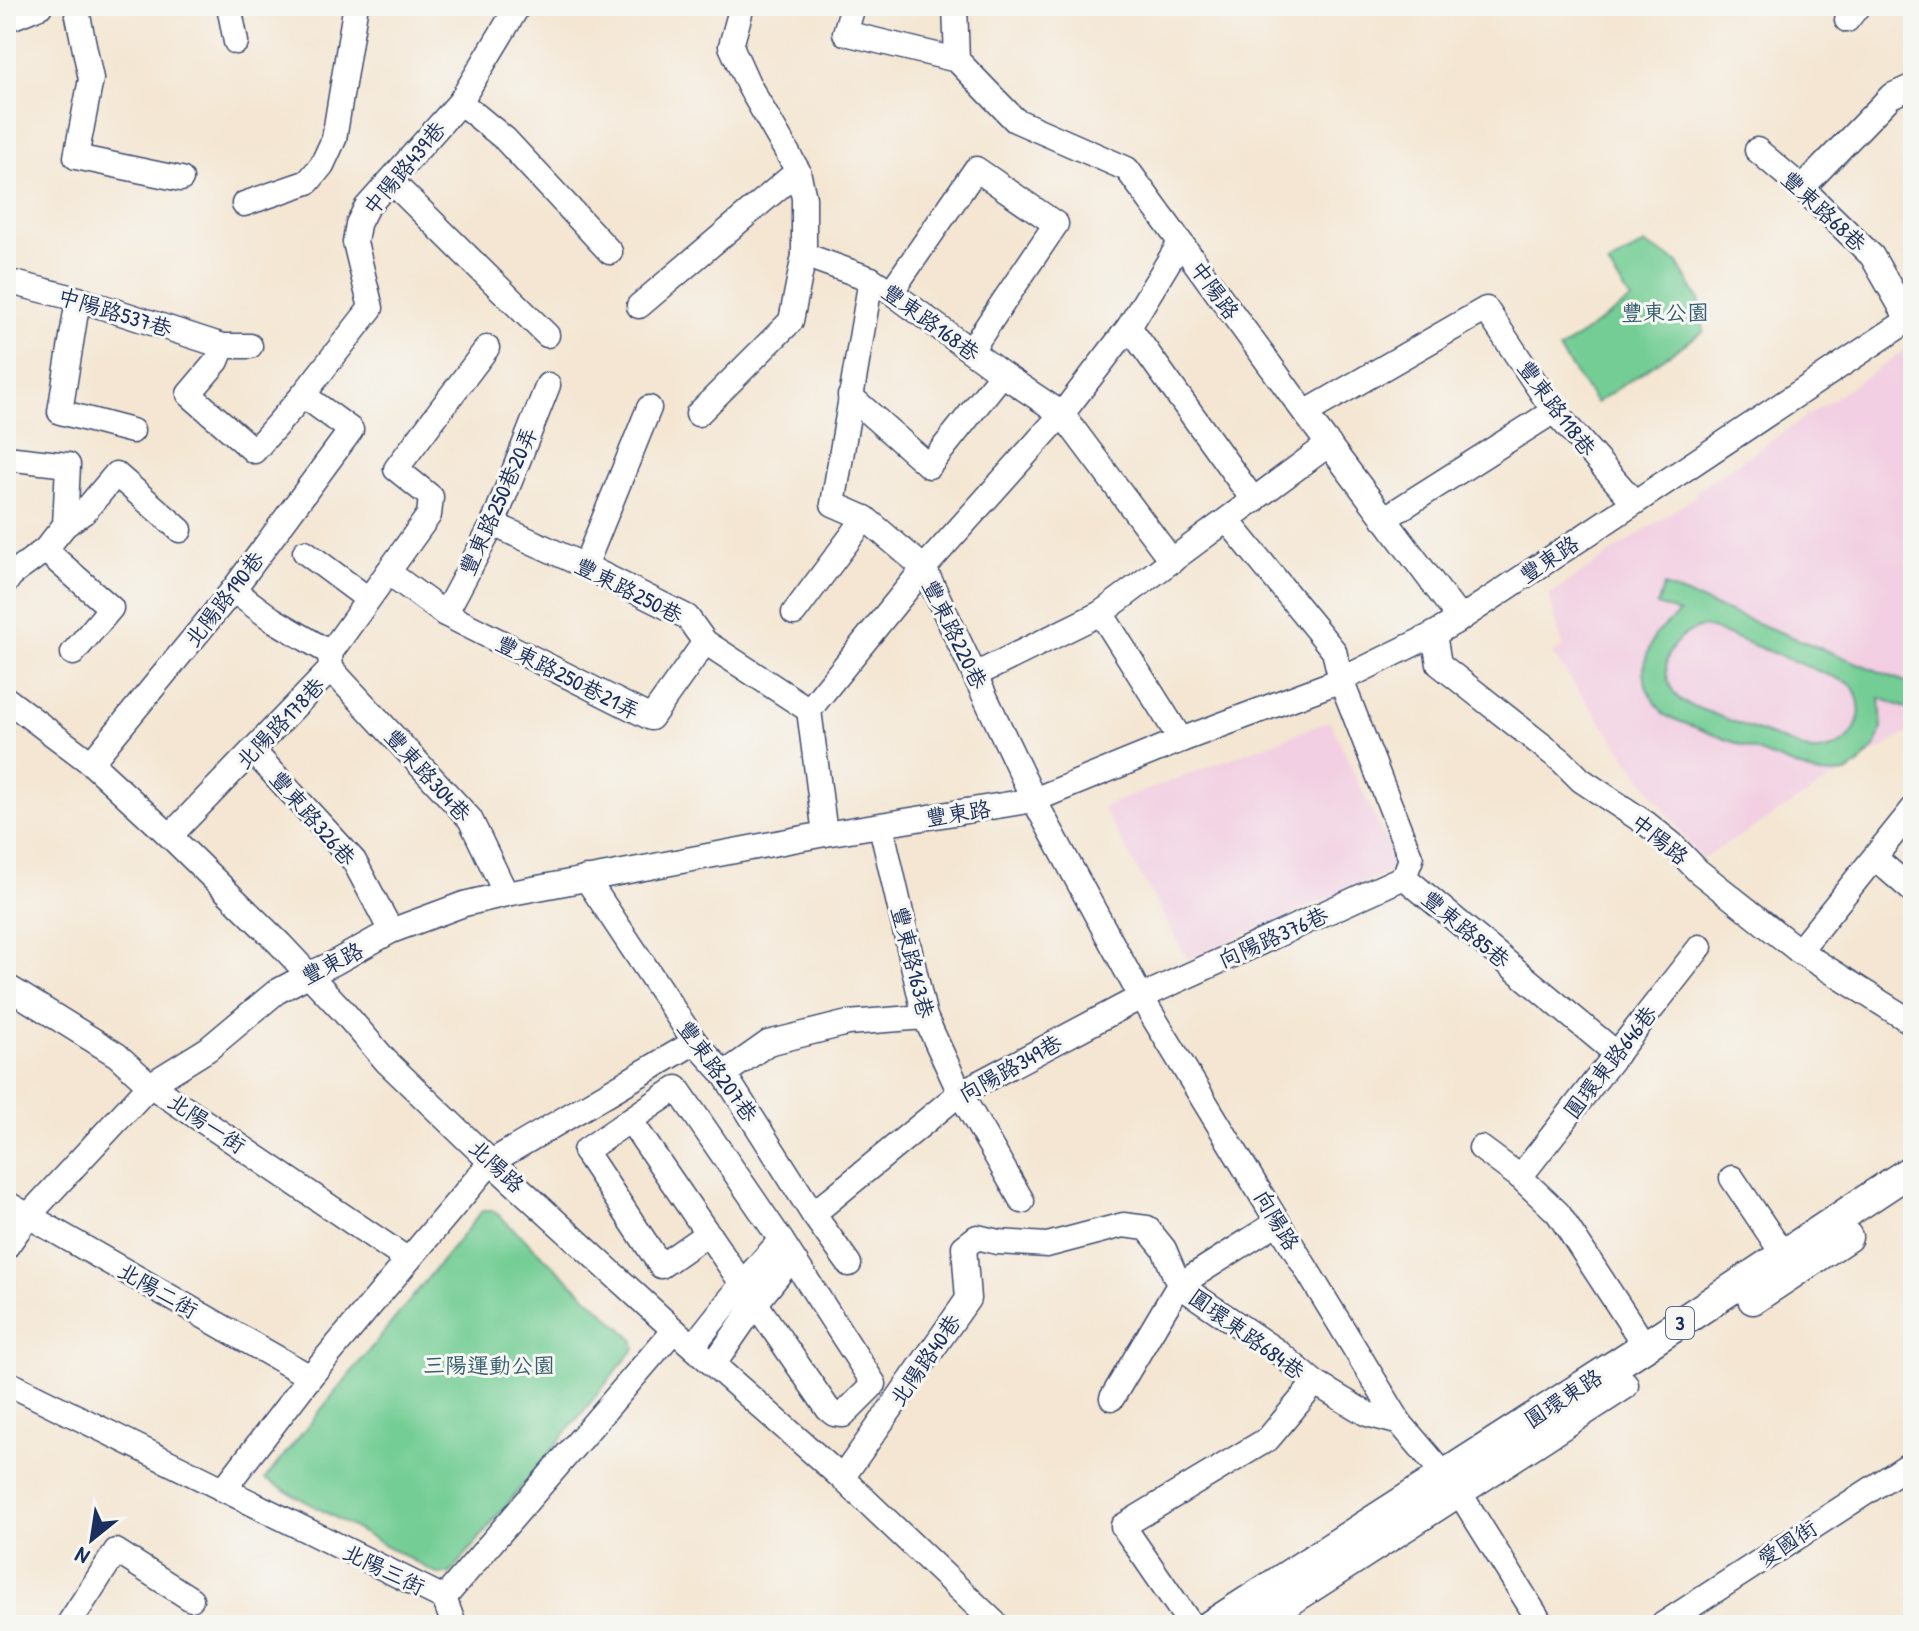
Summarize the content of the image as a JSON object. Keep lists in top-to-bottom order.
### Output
{
  "streets": {
    "main road": ["3", "圓環東路"],
    "street": [
      "中陽路439巷",
      "豐東路68巷",
      "中陽路",
      "中陽路537巷",
      "豐東路168巷",
      "豐東路118巷",
      "豐東路250巷20弄",
      "豐東路",
      "豐東路250巷",
      "北陽路190巷",
      "豐東路220巷",
      "豐東路250巷21弄",
      "北陽路178巷",
      "豐東路304巷",
      "豐東路326巷",
      "豐東路85巷",
      "向陽路376巷",
      "豐東路163巷",
      "圓環東路646巷",
      "向陽路349巷",
      "豐東路207巷",
      "北陽一街",
      "北陽路",
      "向陽路",
      "北陽二街",
      "圓環東路684巷",
      "北陽路40巷",
      "愛國街",
      "北陽三街"
    ]
  },
  "crossings": [
    ["中陽路439巷", "中陽路537巷"],
    ["中陽路439巷", "北陽路190巷"],
    ["豐東路68巷", "豐東路"],
    ["中陽路", "豐東路118巷"],
    ["中陽路", "豐東路"],
    ["豐東路118巷", "豐東路"],
    ["豐東路250巷20弄", "豐東路250巷"],
    ["豐東路250巷20弄", "豐東路250巷21弄"],
    ["豐東路", "豐東路220巷"],
    ["豐東路", "豐東路304巷"],
    ["豐東路", "豐東路326巷"],
    ["豐東路", "豐東路85巷"],
    ["豐東路", "豐東路163巷"],
    ["豐東路", "豐東路207巷"],
    ["豐東路", "北陽一街"],
    ["豐東路", "北陽路"],
    ["豐東路", "向陽路"],
    ["豐東路", "北陽二街"],
    ["豐東路250巷", "豐東路250巷21弄"],
    ["北陽路190巷", "豐東路304巷"],
    ["北陽路190巷", "北陽路"],
    ["豐東路220巷", "向陽路"],
    ["北陽路178巷", "豐東路304巷"],
    ["北陽路178巷", "豐東路326巷"],
    ["北陽路178巷", "北陽路"],
    ["豐東路85巷", "向陽路376巷"],
    ["豐東路85巷", "圓環東路646巷"],
    ["向陽路376巷", "向陽路349巷"],
    ["向陽路376巷", "向陽路"],
    ["豐東路163巷", "向陽路349巷"],
    ["向陽路349巷", "豐東路207巷"],
    ["向陽路349巷", "向陽路"],
    ["北陽路", "北陽路40巷"],
    ["北陽路", "北陽三街"],
    ["向陽路", "圓環東路684巷"],
    ["向陽路", "圓環東路"],
    ["圓環東路684巷", "北陽路40巷"]
  ],
  "parks": ["豐東公園", "三陽運動公園"],
  "north": "bottom left"
}
